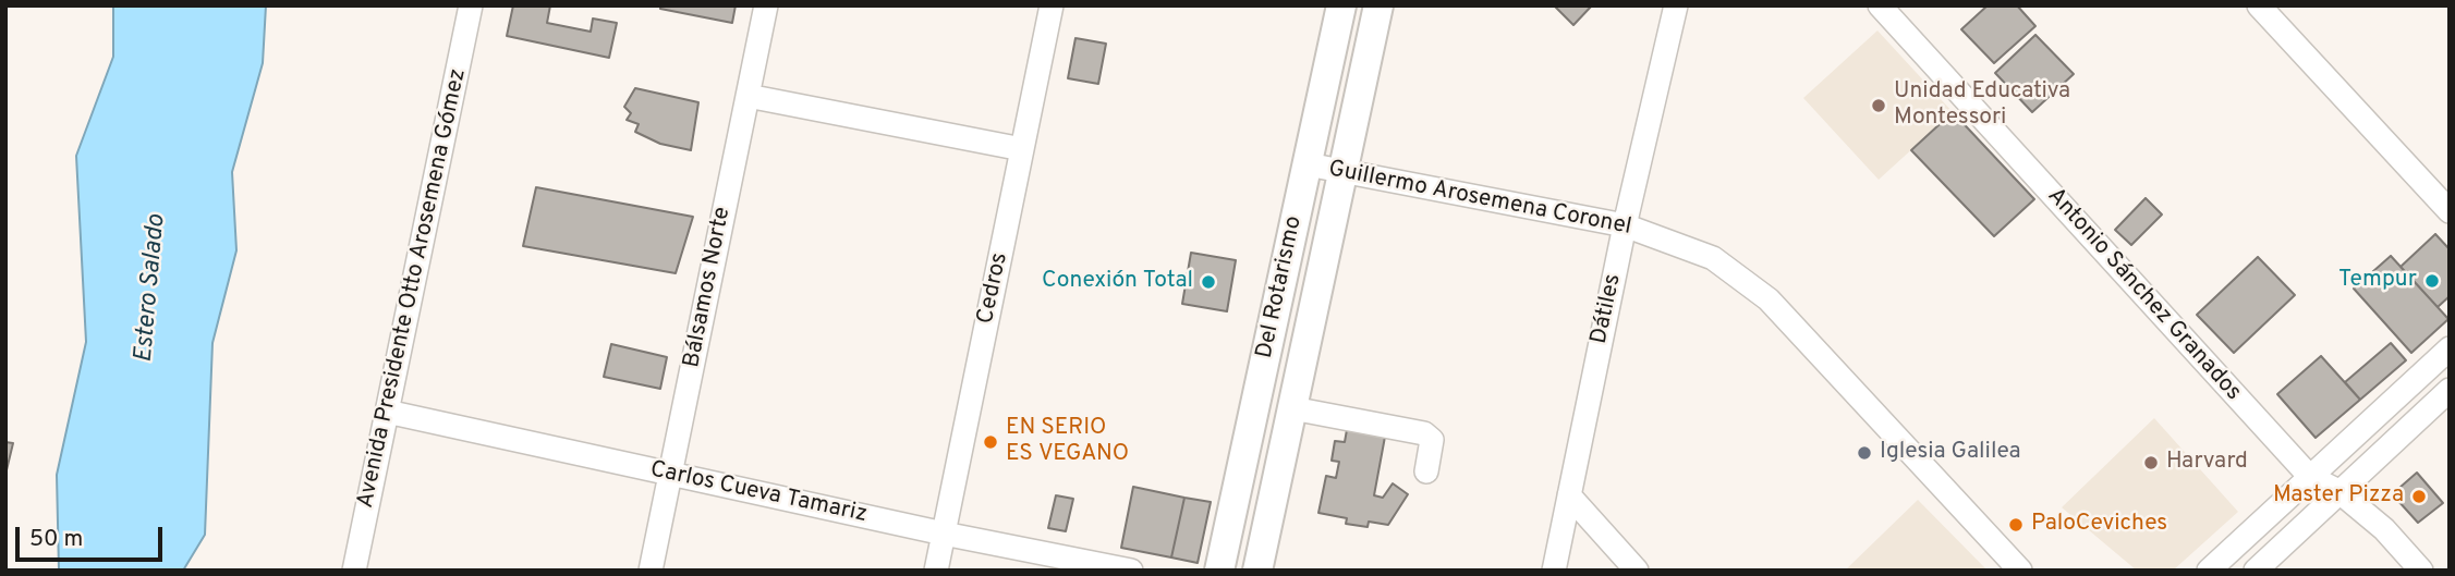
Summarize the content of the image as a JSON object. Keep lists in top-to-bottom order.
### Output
{
  "streets": {
    "main road": ["Del Rotarismo"],
    "street": [
      "Guillermo Arosemena Coronel",
      "Bálsamos Norte",
      "Avenida Presidente Otto Arosemena Gómez",
      "Cedros",
      "Antonio Sánchez Granados",
      "Dátiles",
      "Carlos Cueva Tamariz"
    ]
  },
  "crossings": [
    ["Guillermo Arosemena Coronel", "Del Rotarismo"],
    ["Guillermo Arosemena Coronel", "Dátiles"],
    ["Bálsamos Norte", "Carlos Cueva Tamariz"],
    ["Avenida Presidente Otto Arosemena Gómez", "Carlos Cueva Tamariz"],
    ["Cedros", "Carlos Cueva Tamariz"]
  ],
  "water": ["Estero Salado"],
  "places": [
    "Unidad Educativa Montessori",
    "Tempur",
    "Conexión Total",
    "EN SERIO ES VEGANO",
    "Iglesia Galilea",
    "Harvard",
    "Master Pizza",
    "PaloCeviches"
  ],
  "scale_bar": "50 m"
}
